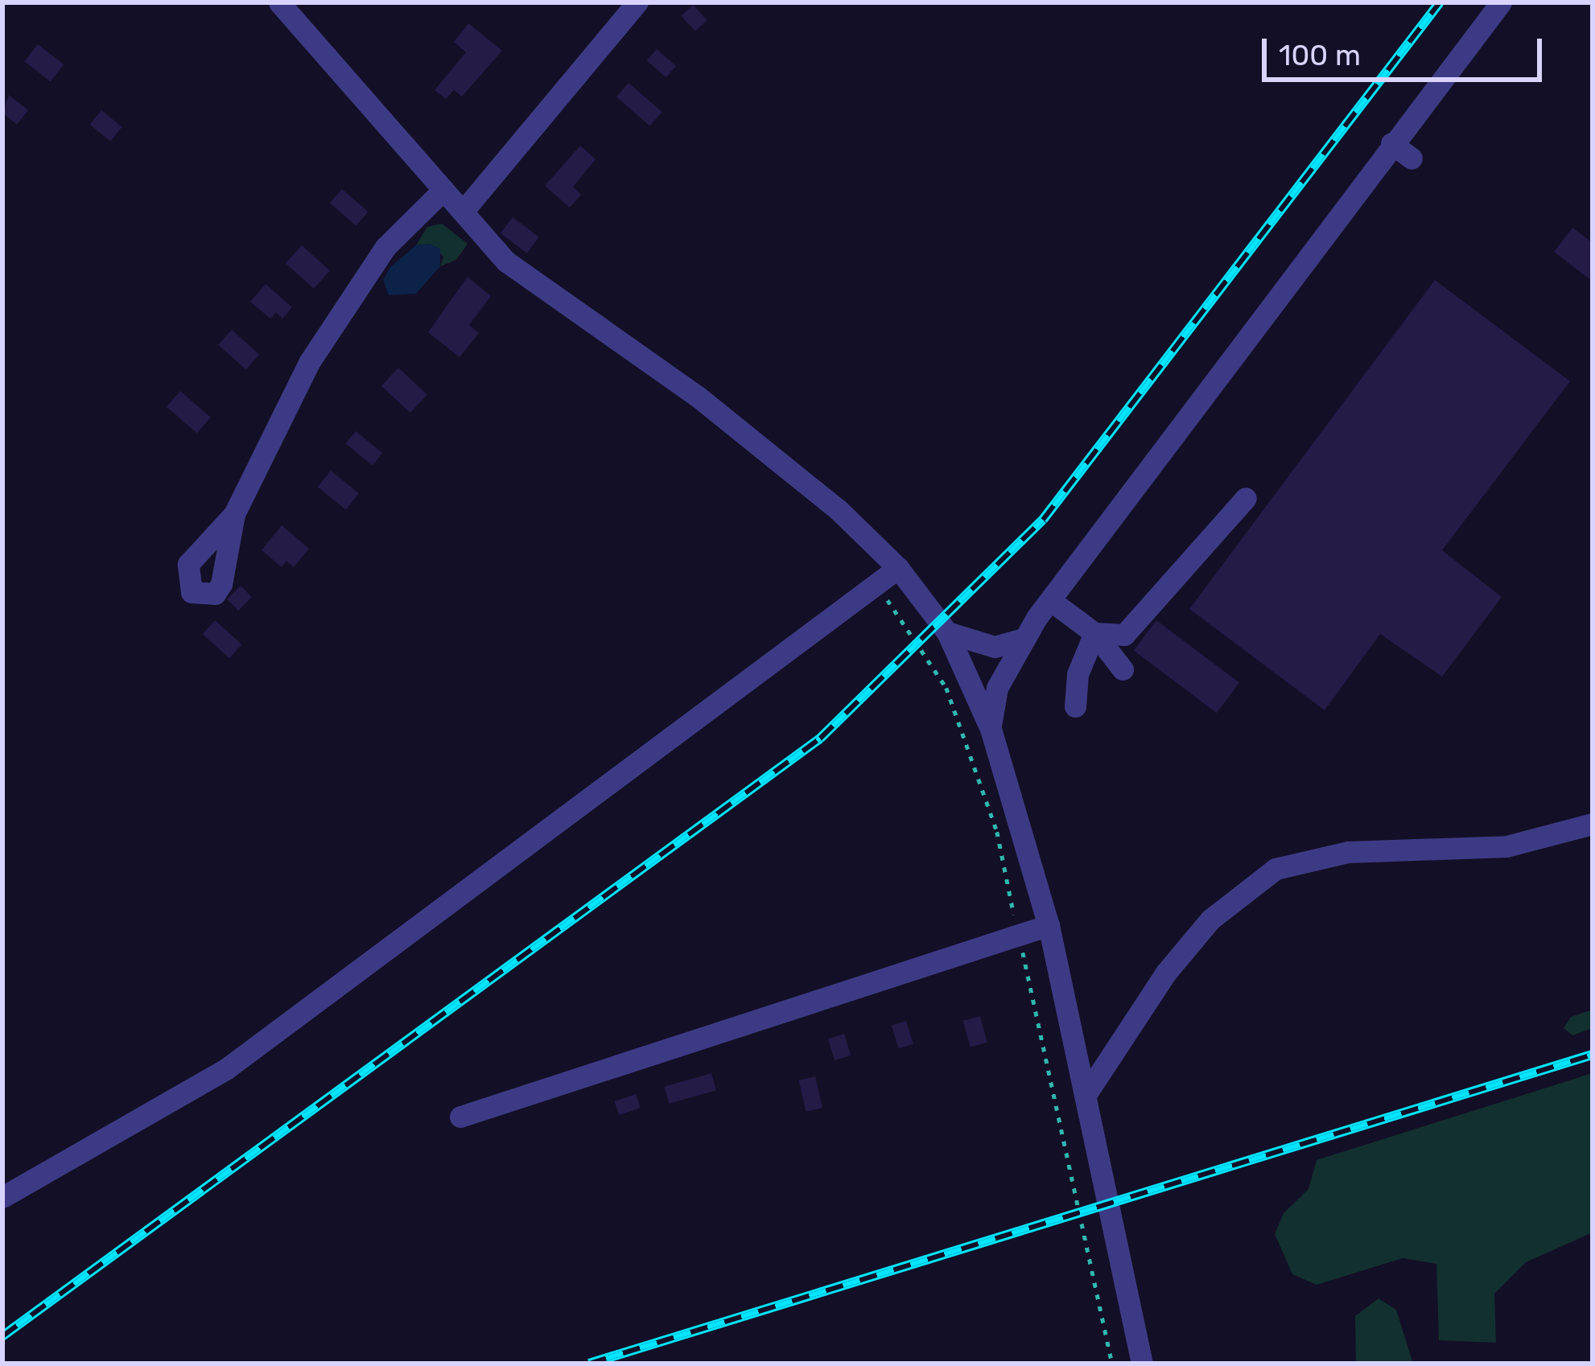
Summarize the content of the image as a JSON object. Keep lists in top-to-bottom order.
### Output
{
  "scale_bar": "100 m"
}
